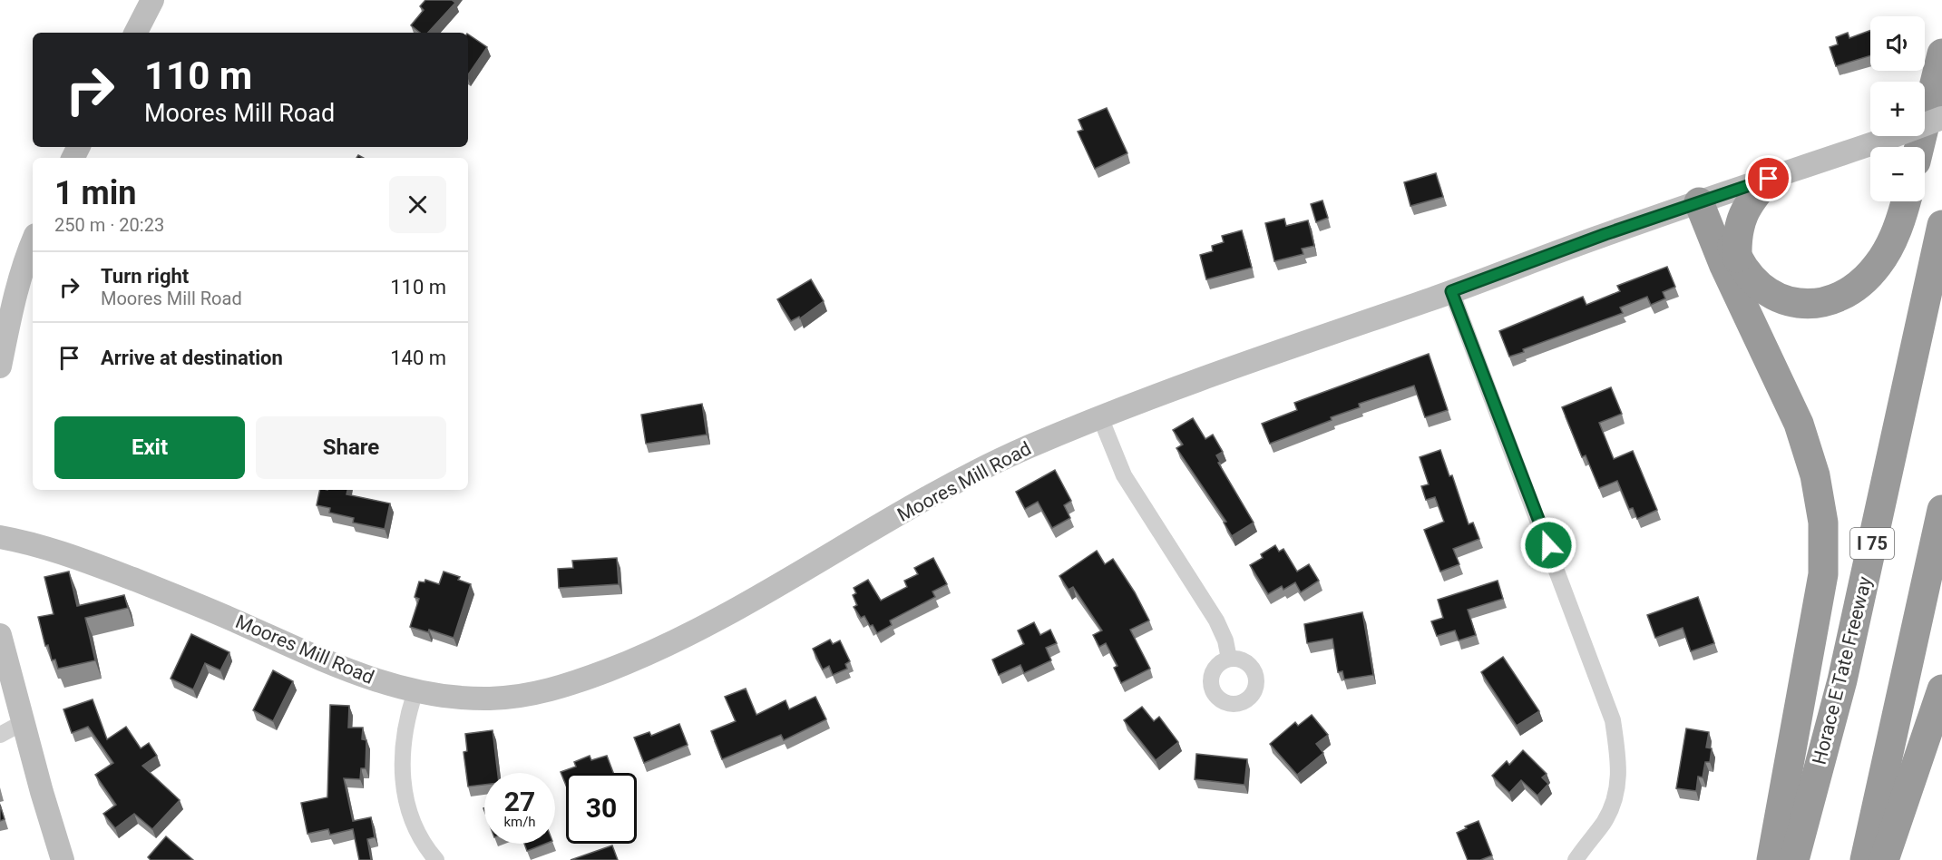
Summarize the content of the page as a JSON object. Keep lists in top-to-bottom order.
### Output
{
  "streets": {
    "highway": ["I 75", "Horace E Tate Freeway"],
    "street": ["Moores Mill Road"]
  },
  "page": {
    "map_buttons": ["+", "−"],
    "turn": ["110 m", "Moores Mill Road"],
    "heading": ["1 min", "250 m · 20:23"],
    "list": [
      {
        "name": "Turn right",
        "note": "Moores Mill Road",
        "value": "110 m"
      },
      {
        "name": "Arrive at destination",
        "value": "140 m"
      }
    ],
    "buttons": ["Exit", "Share"],
    "speed": "27 km/h",
    "limit": "30"
  }
}
